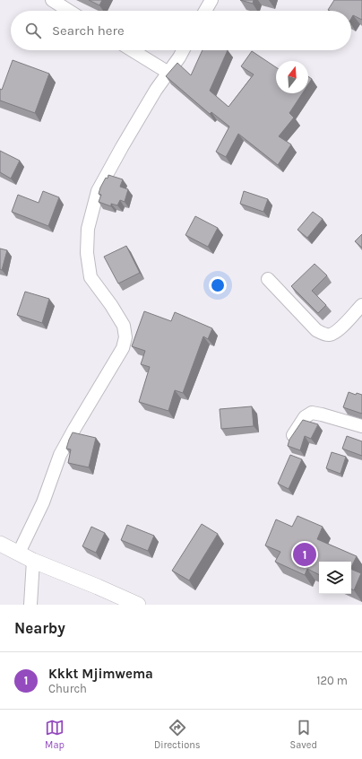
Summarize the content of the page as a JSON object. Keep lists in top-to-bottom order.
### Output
{
  "north": "top",
  "page": {
    "search": "Search here",
    "pins": "1",
    "heading": "Nearby",
    "list": [
      {
        "mark": "1",
        "name": "Kkkt Mjimwema",
        "note": "Church",
        "value": "120 m"
      }
    ],
    "nav": ["Map", "Directions", "Saved"]
  }
}
